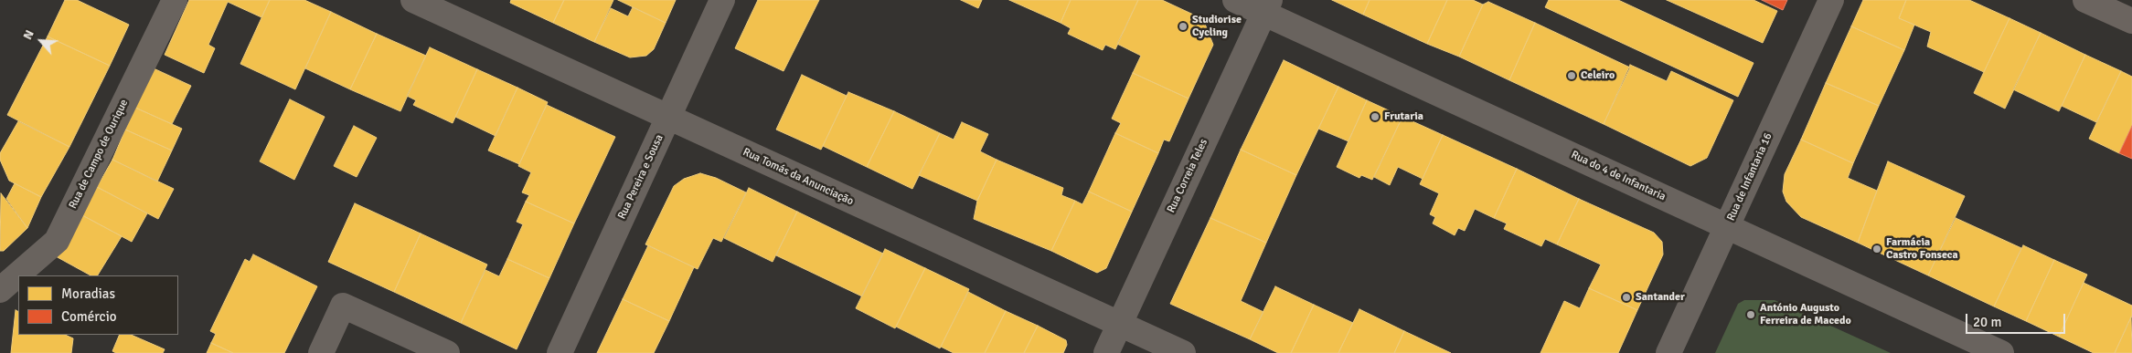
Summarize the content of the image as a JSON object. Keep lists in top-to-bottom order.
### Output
{
  "streets": {
    "street": [
      "Rua de Campo de Ourique",
      "Rua Correia Teles",
      "Rua do 4 de Infantaria",
      "Rua Pereira e Sousa",
      "Rua Tomás da Anunciação",
      "Rua de Infantaria 16"
    ]
  },
  "crossings": [
    ["Rua Correia Teles", "Rua do 4 de Infantaria"],
    ["Rua Correia Teles", "Rua Tomás da Anunciação"],
    ["Rua do 4 de Infantaria", "Rua de Infantaria 16"],
    ["Rua Pereira e Sousa", "Rua Tomás da Anunciação"]
  ],
  "places": [
    "Studiorise Cycling",
    "Celeiro",
    "Frutaria",
    "Farmácia Castro Fonseca",
    "Santander",
    "António Augusto Ferreira de Macedo"
  ],
  "legend": ["Moradias", "Comércio"],
  "scale_bar": "20 m",
  "north": "top left"
}
